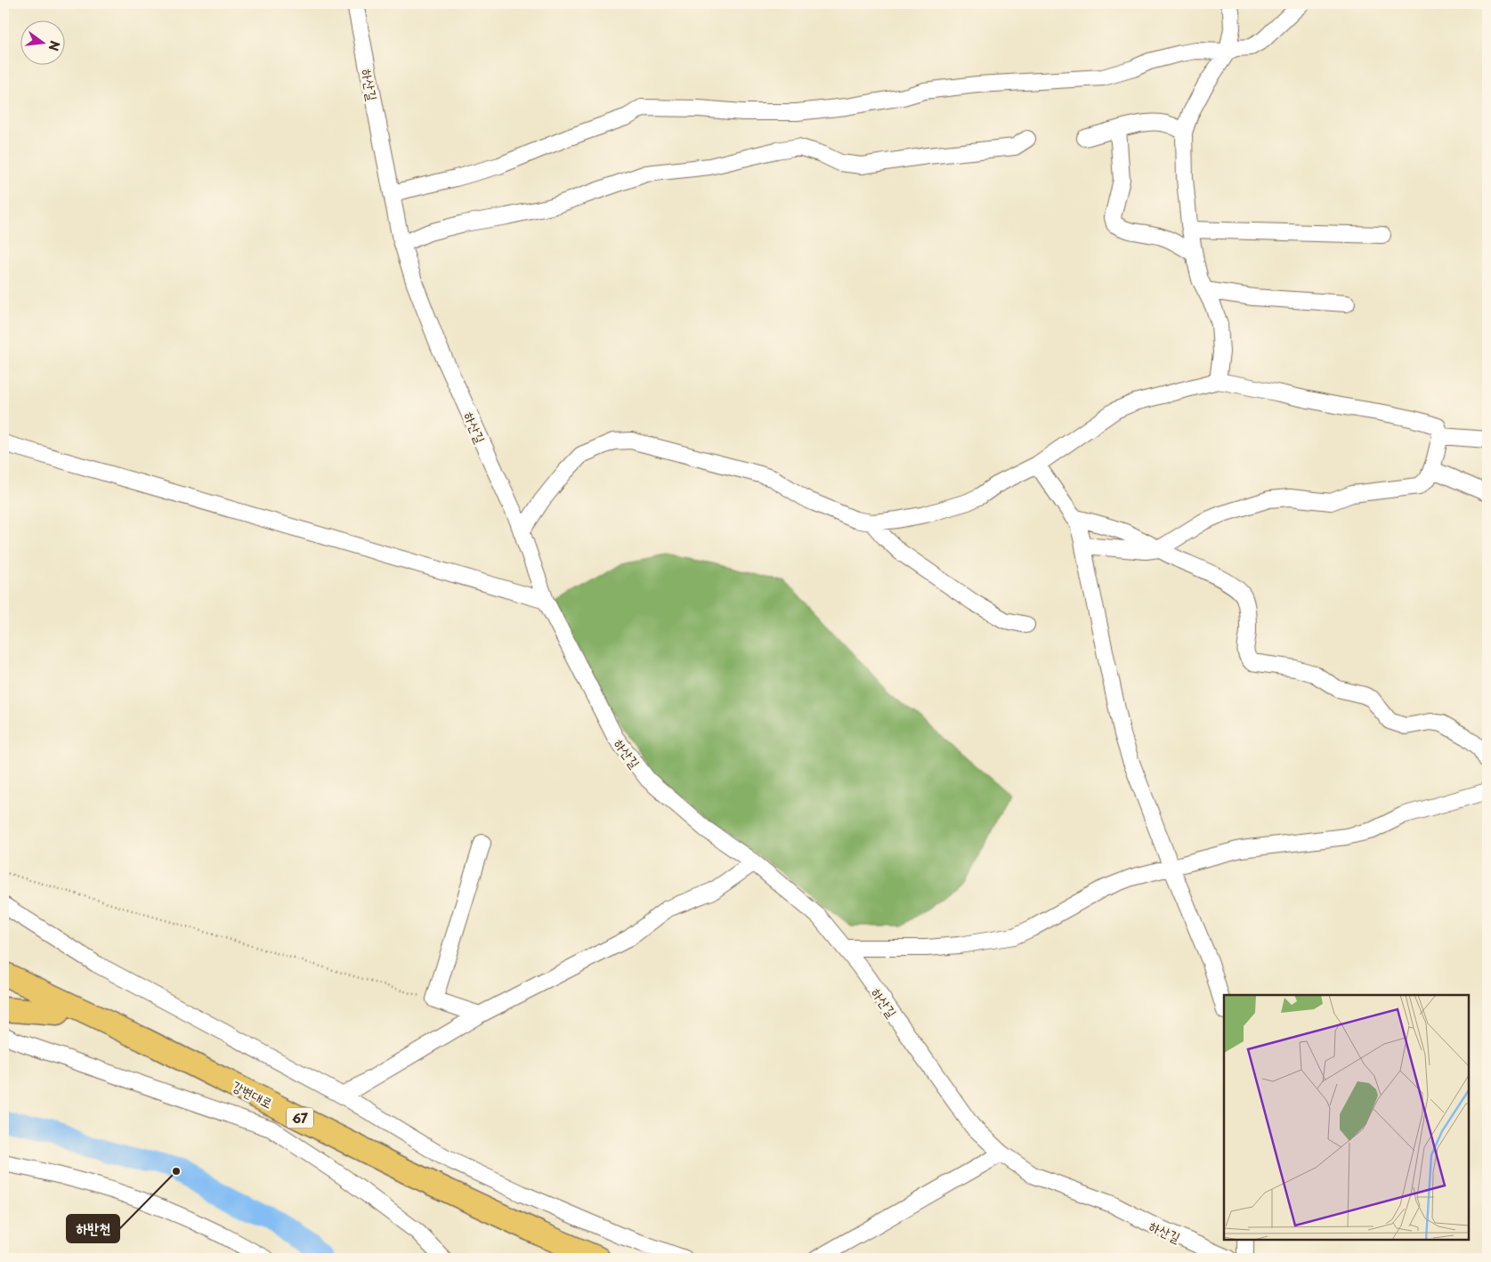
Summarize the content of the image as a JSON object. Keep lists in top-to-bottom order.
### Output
{
  "streets": {
    "highway": ["강변대로", "67"],
    "street": ["하산길"]
  },
  "crossings": [
    ["강변대로", "67"]
  ],
  "places": ["하반천"],
  "north": "right"
}
